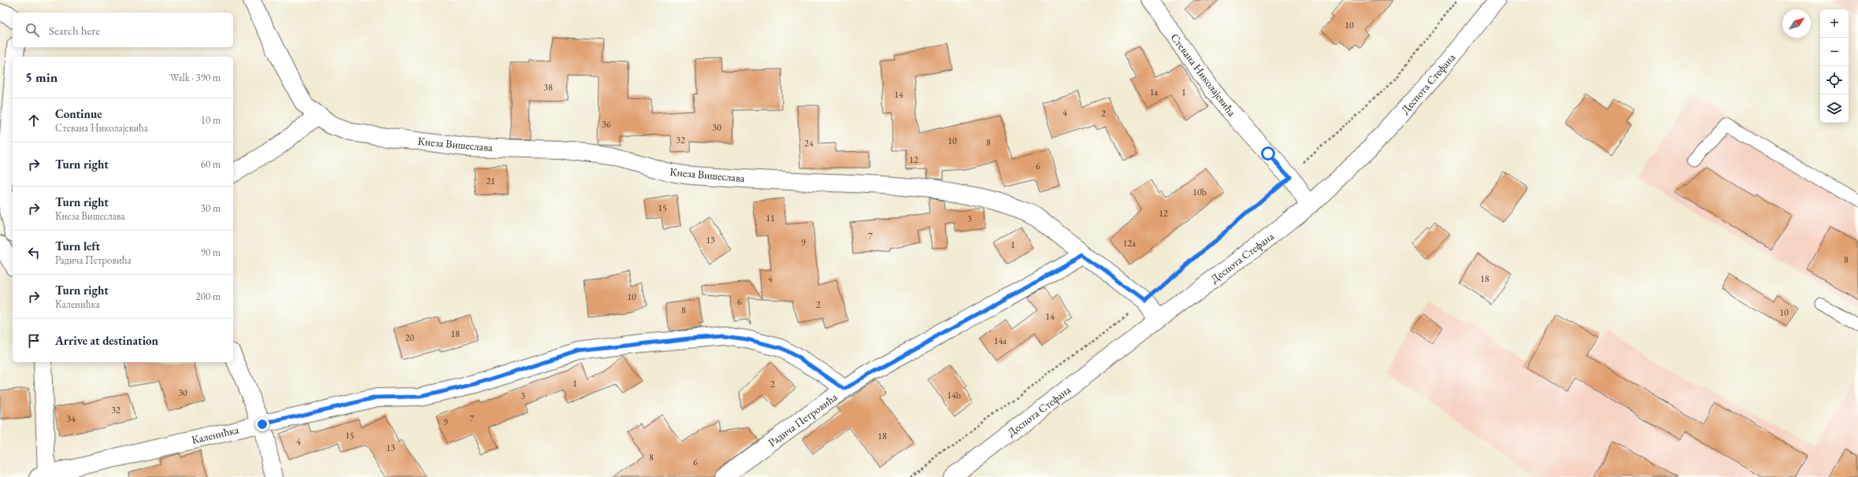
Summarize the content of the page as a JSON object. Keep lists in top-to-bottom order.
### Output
{
  "streets": {
    "street": [
      "Стевана Николајевића",
      "Деспота Стефана",
      "Кнеза Вишеслава",
      "Радича Петровића",
      "Каленићка"
    ]
  },
  "crossings": [
    ["Стевана Николајевића", "Деспота Стефана"],
    ["Деспота Стефана", "Кнеза Вишеслава"],
    ["Кнеза Вишеслава", "Радича Петровића"],
    ["Радича Петровића", "Каленићка"]
  ],
  "house_numbers": [
    "10",
    "38",
    "1a",
    "1",
    "14",
    "4",
    "2",
    "36",
    "30",
    "32",
    "10",
    "8",
    "24",
    "12",
    "6",
    "21",
    "10b",
    "15",
    "12",
    "11",
    "3",
    "7",
    "13",
    "9",
    "12a",
    "1",
    "8",
    "4",
    "18",
    "10",
    "6",
    "2",
    "8",
    "10",
    "14",
    "18",
    "20",
    "14a",
    "1",
    "2",
    "30",
    "14b",
    "3",
    "32",
    "34",
    "7",
    "9",
    "15",
    "18",
    "4",
    "13",
    "8",
    "6"
  ],
  "north": "top right",
  "page": {
    "map_buttons": ["+", "−"],
    "search": "Search here",
    "heading": ["5 min", "Walk · 390 m"],
    "list": [
      ["Continue", "Стевана Николајевића", "10 m"],
      ["Turn right", "60 m"],
      ["Turn right", "Кнеза Вишеслава", "30 m"],
      ["Turn left", "Радича Петровића", "90 m"],
      ["Turn right", "Каленићка", "200 m"],
      "Arrive at destination"
    ]
  }
}
